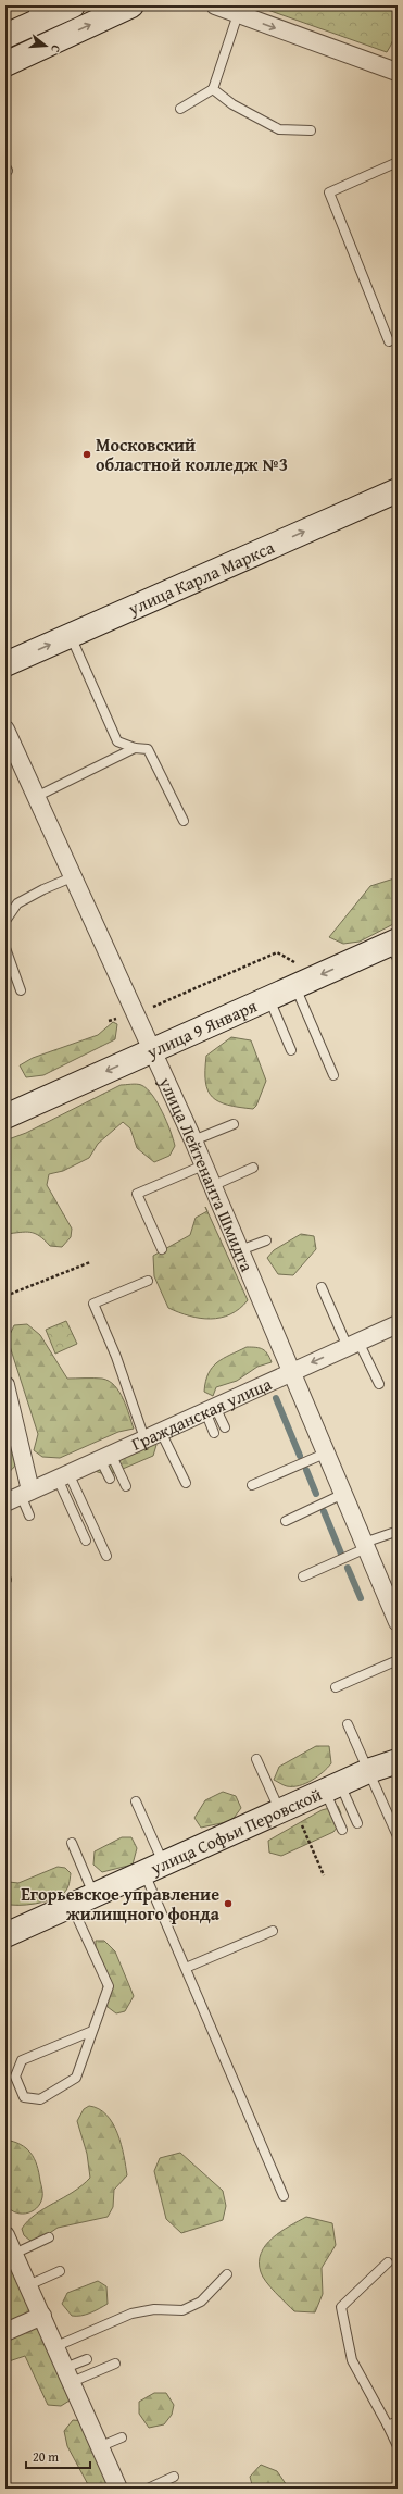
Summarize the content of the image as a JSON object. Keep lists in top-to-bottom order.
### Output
{
  "streets": {
    "street": [
      "улица Карла Маркса",
      "улица 9 Января",
      "улица Лейтенанта Шмидта",
      "Гражданская улица",
      "улица Софьи Перовской"
    ]
  },
  "crossings": [
    ["улица 9 Января", "улица Лейтенанта Шмидта"],
    ["улица Лейтенанта Шмидта", "Гражданская улица"]
  ],
  "one_way": ["улица Карла Маркса", "улица 9 Января"],
  "places": ["Московский областной колледж №3", "Егорьевское управление жилищного фонда"],
  "scale_bar": "20 m",
  "north": "right"
}
